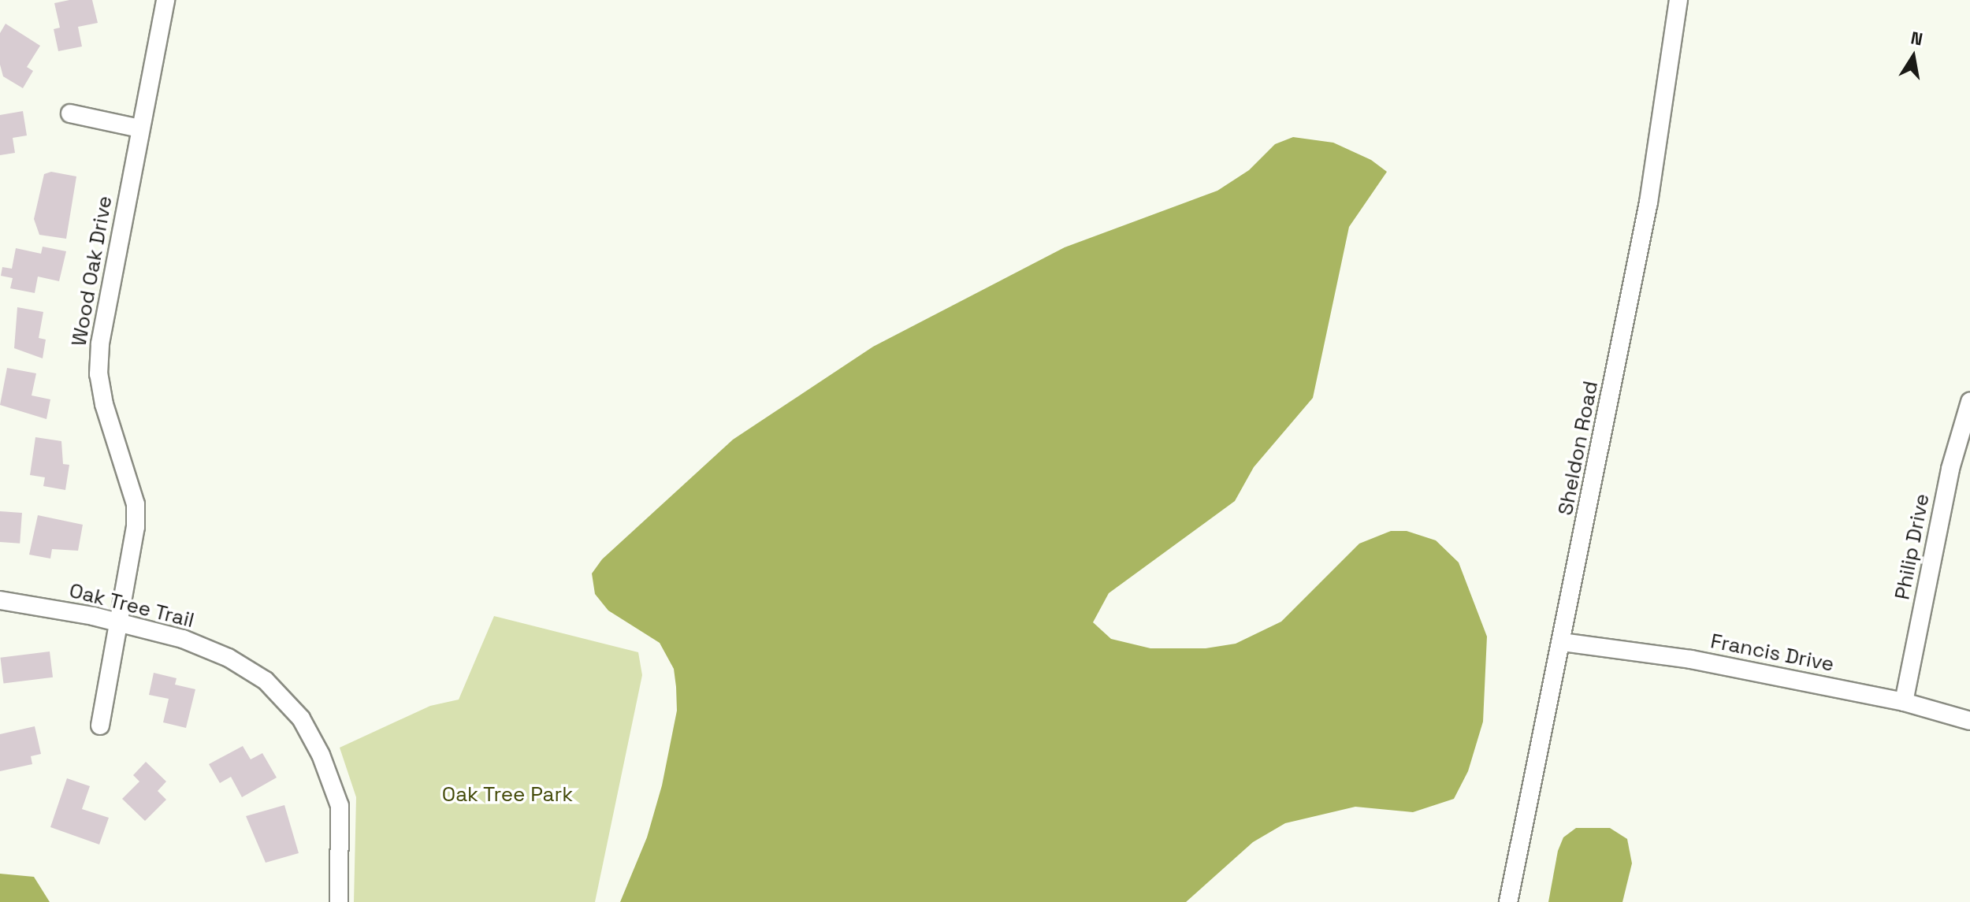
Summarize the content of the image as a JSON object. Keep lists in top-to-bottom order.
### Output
{
  "streets": {
    "street": [
      "Wood Oak Drive",
      "Sheldon Road",
      "Philip Drive",
      "Oak Tree Trail",
      "Francis Drive"
    ]
  },
  "crossings": [
    ["Wood Oak Drive", "Oak Tree Trail"],
    ["Sheldon Road", "Francis Drive"],
    ["Philip Drive", "Francis Drive"]
  ],
  "parks": ["Oak Tree Park"],
  "north": "top"
}
